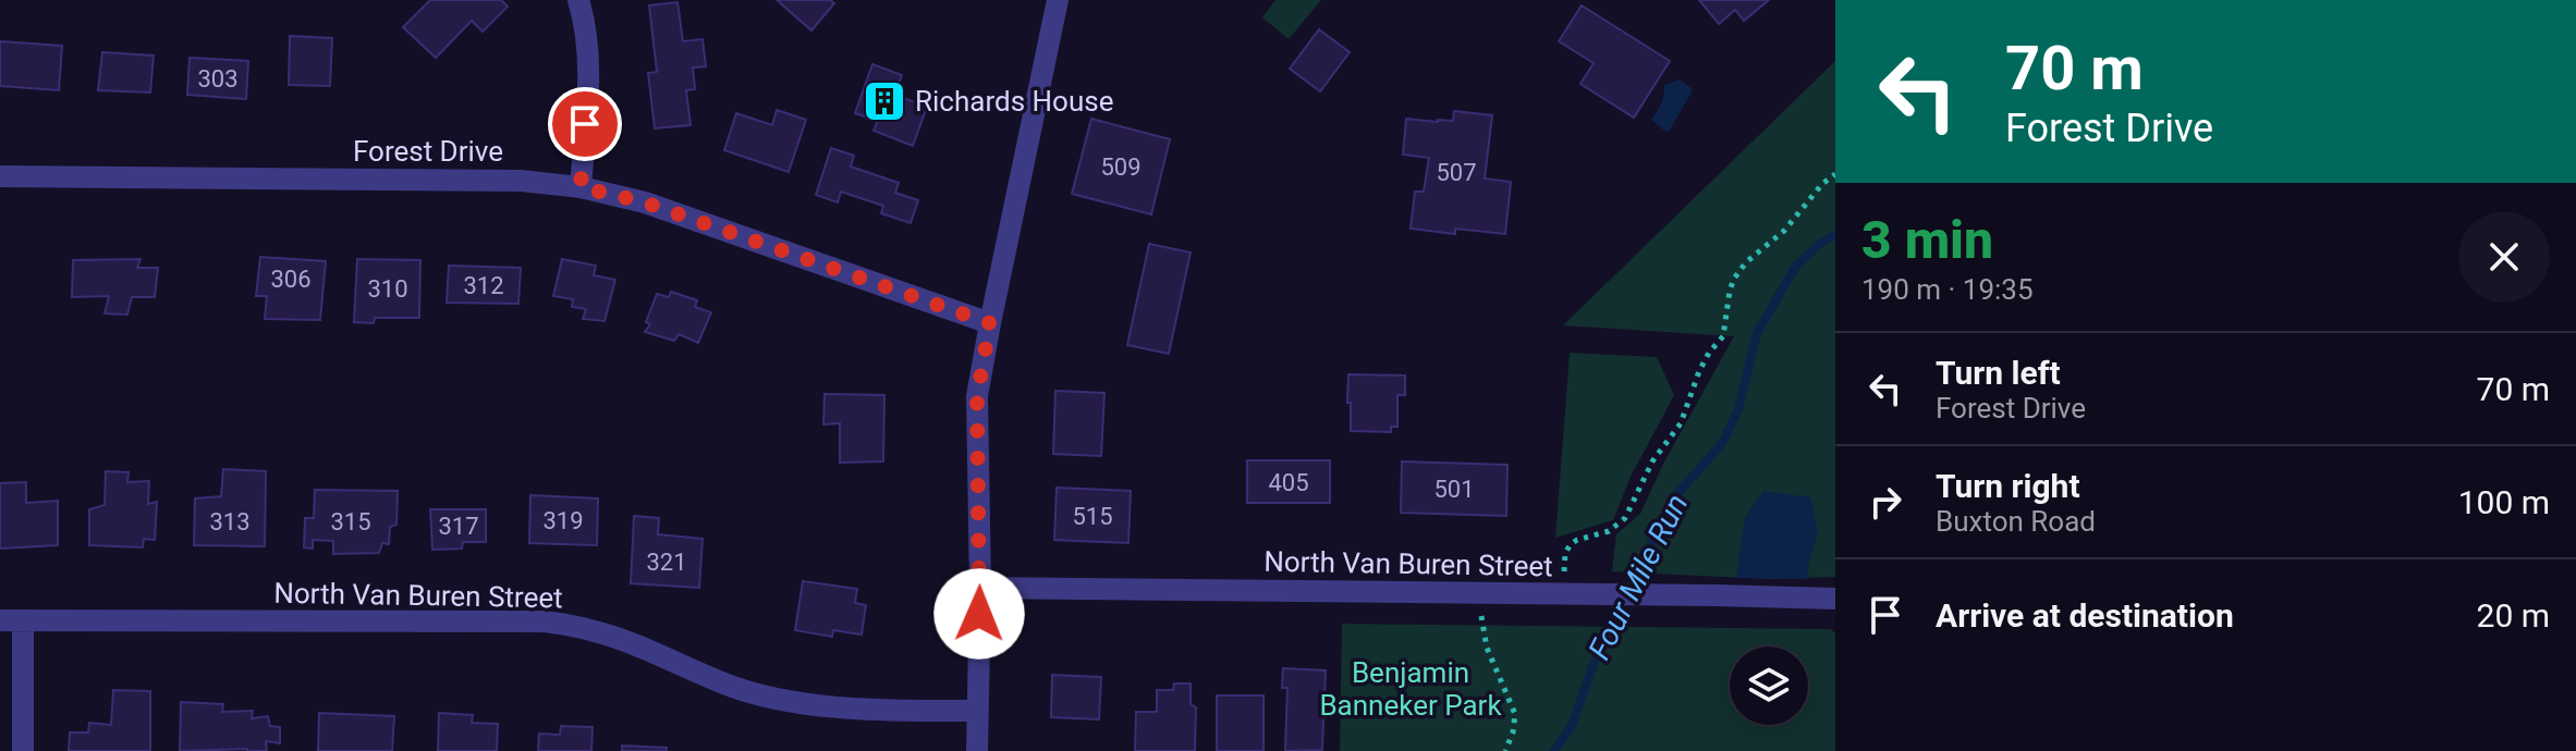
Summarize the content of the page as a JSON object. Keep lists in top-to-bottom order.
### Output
{
  "streets": {
    "street": ["Forest Drive", "North Van Buren Street"]
  },
  "water": ["Four Mile Run"],
  "parks": ["Benjamin Banneker Park"],
  "places": {
    "building": ["Richards House"]
  },
  "house_numbers": [
    "303",
    "509",
    "507",
    "306",
    "312",
    "310",
    "405",
    "501",
    "515",
    "319",
    "313",
    "315",
    "317",
    "321"
  ],
  "page": {
    "turn": ["70 m", "Forest Drive"],
    "heading": ["3 min", "190 m · 19:35"],
    "list": [
      {
        "name": "Turn left",
        "note": "Forest Drive",
        "value": "70 m"
      },
      {
        "name": "Turn right",
        "note": "Buxton Road",
        "value": "100 m"
      },
      {
        "name": "Arrive at destination",
        "value": "20 m"
      }
    ]
  }
}
